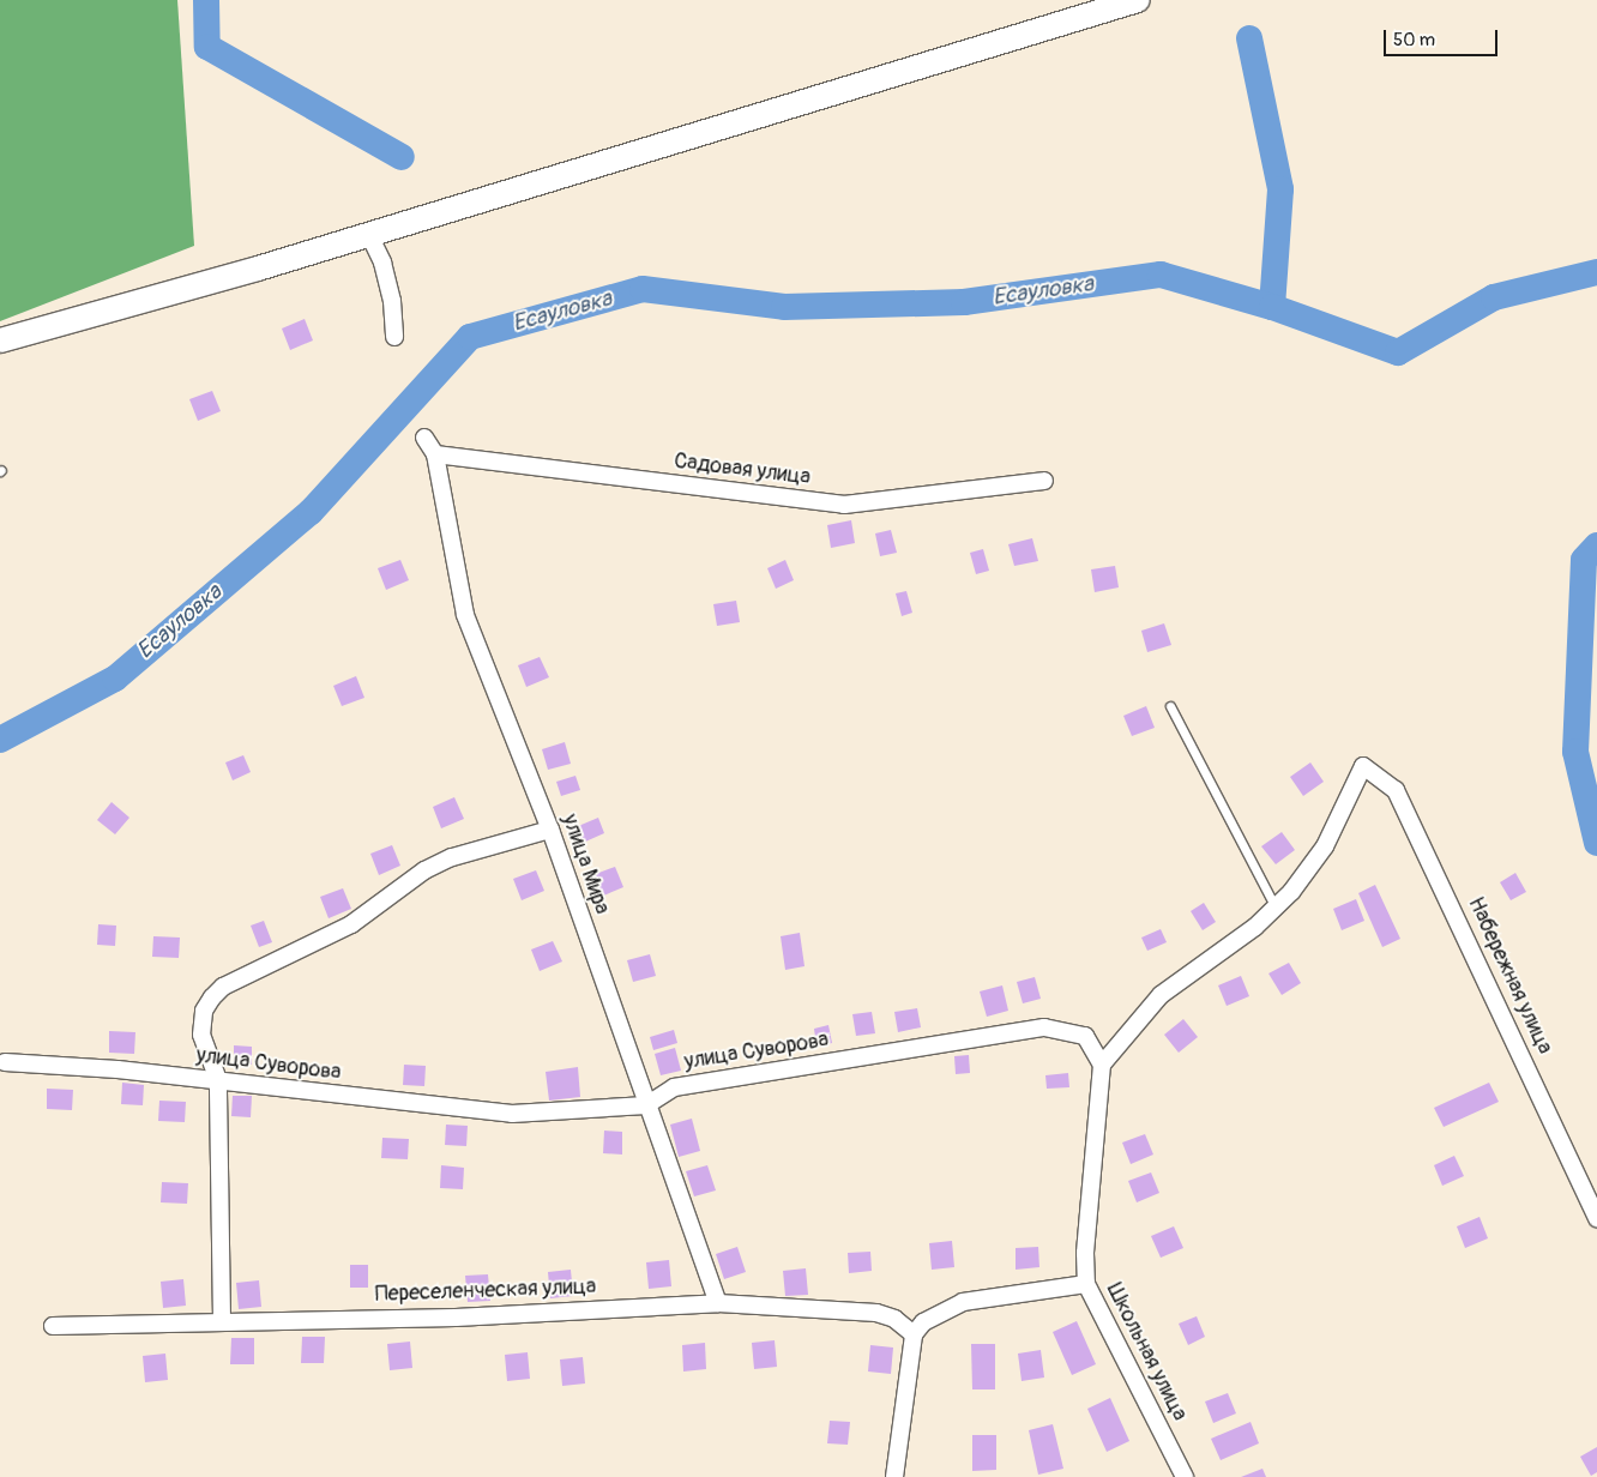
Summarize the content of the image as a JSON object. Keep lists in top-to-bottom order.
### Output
{
  "streets": {
    "street": [
      "Садовая улица",
      "улица Мира",
      "Набережная улица",
      "улица Суворова",
      "Переселенческая улица",
      "Школьная улица"
    ]
  },
  "crossings": [
    ["Садовая улица", "улица Мира"],
    ["улица Мира", "улица Суворова"],
    ["улица Мира", "Переселенческая улица"],
    ["улица Суворова", "Школьная улица"]
  ],
  "water": ["Есауловка"],
  "scale_bar": "50 m"
}
